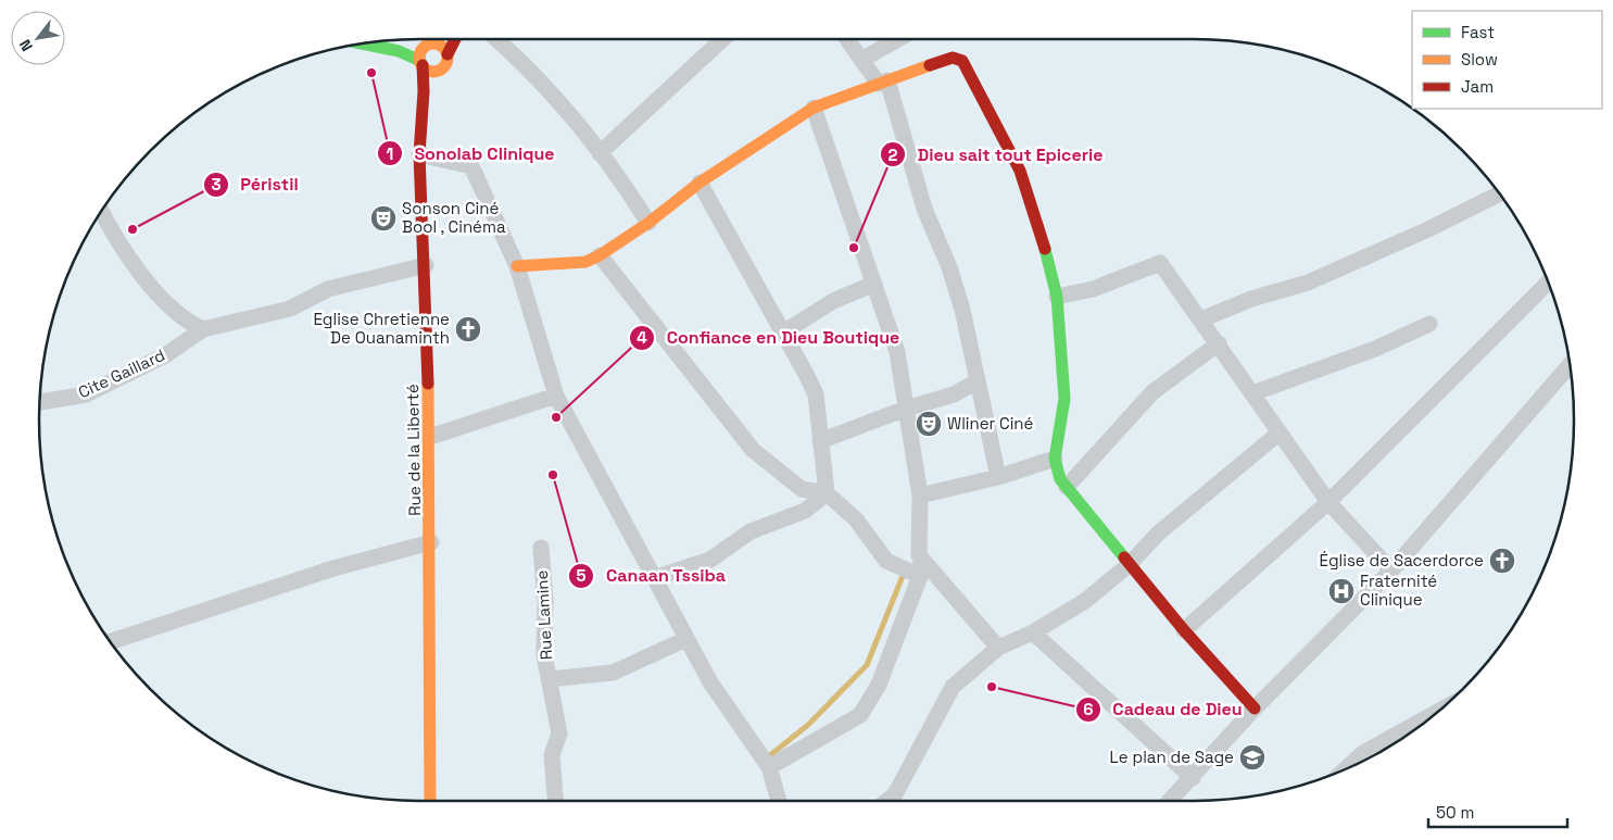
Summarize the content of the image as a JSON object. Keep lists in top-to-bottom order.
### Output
{
  "streets": {
    "street": ["Cite Gaillard", "Rue de la Liberté", "Rue Lamine"]
  },
  "crossings": [
    ["Cite Gaillard", "Rue de la Liberté"]
  ],
  "places": {
    "other": [
      "Sonolab Clinique",
      "Péristil",
      "Dieu sait tout Epicerie",
      "Confiance en Dieu Boutique",
      "Canaan Tssiba",
      "Cadeau de Dieu"
    ],
    "theatre": ["Sonson Ciné Bool , Cinéma", "Wliner Ciné"],
    "church": ["Eglise Chretienne De Ouanaminth", "Église de Sacerdorce"],
    "hospital": ["Fraternité Clinique"],
    "school or university": ["Le plan de Sage"]
  },
  "legend": ["Fast", "Slow", "Jam"],
  "scale_bar": "50 m",
  "north": "bottom left"
}
